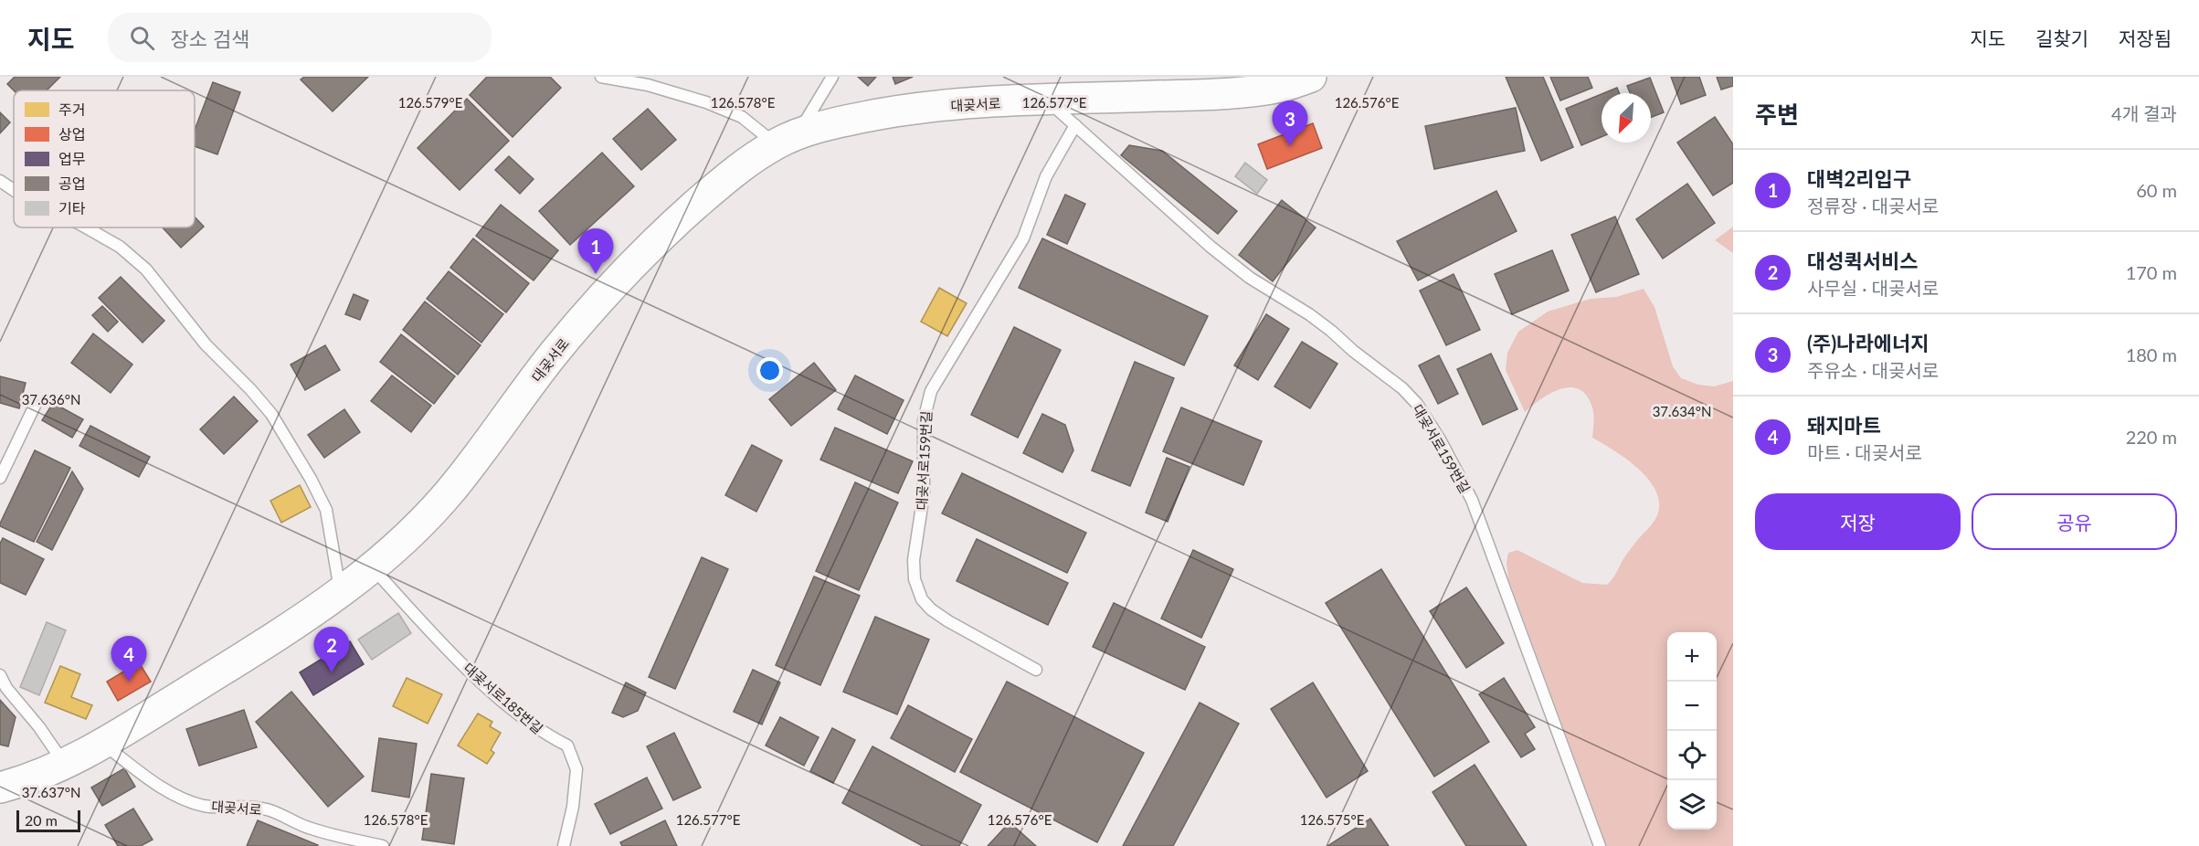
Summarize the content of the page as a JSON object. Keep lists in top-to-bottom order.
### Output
{
  "streets": {
    "street": ["대곶서로"],
    "lane": ["대곶서로159번길", "대곶서로185번길"]
  },
  "crossings": [
    ["대곶서로", "대곶서로159번길"],
    ["대곶서로", "대곶서로185번길"]
  ],
  "legend": [
    "주거",
    "상업",
    "업무",
    "공업",
    "기타"
  ],
  "scale_bar": "20 m",
  "north": "bottom left",
  "page": {
    "header": "지도",
    "search": "장소 검색",
    "nav": ["지도", "길찾기", "저장됨"],
    "heading": ["주변", "4개 결과"],
    "pins": [
      "3",
      "1",
      "2",
      "4"
    ],
    "list": [
      {
        "mark": "1",
        "name": "대벽2리입구",
        "note": "정류장 · 대곶서로",
        "value": "60 m"
      },
      {
        "mark": "2",
        "name": "대성퀵서비스",
        "note": "사무실 · 대곶서로",
        "value": "170 m"
      },
      {
        "mark": "3",
        "name": "(주)나라에너지",
        "note": "주유소 · 대곶서로",
        "value": "180 m"
      },
      {
        "mark": "4",
        "name": "돼지마트",
        "note": "마트 · 대곶서로",
        "value": "220 m"
      }
    ],
    "buttons": ["저장", "공유"],
    "map_buttons": ["+", "−"],
    "scale": "20 m"
  },
  "coordinates": [
    "126.579°E",
    "126.578°E",
    "126.577°E",
    "126.576°E",
    "37.636°N",
    "37.634°N",
    "37.637°N",
    "126.575°E"
  ]
}
